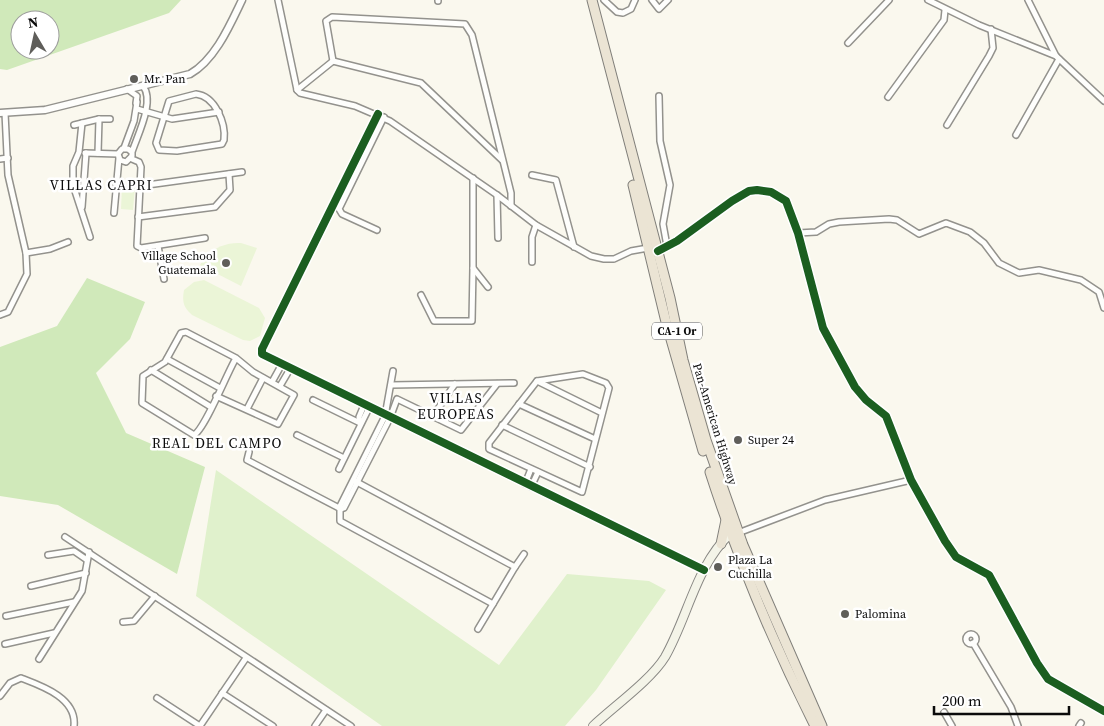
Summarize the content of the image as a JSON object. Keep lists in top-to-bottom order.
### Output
{
  "streets": {
    "highway": ["CA-1 Or", "Pan-American Highway"]
  },
  "districts": ["VILLAS CAPRI", "VILLAS EUROPEAS", "REAL DEL CAMPO"],
  "places": [
    "Mr. Pan",
    "Village School Guatemala",
    "Super 24",
    "Plaza La Cuchilla",
    "Palomina"
  ],
  "scale_bar": "200 m",
  "north": "top"
}
